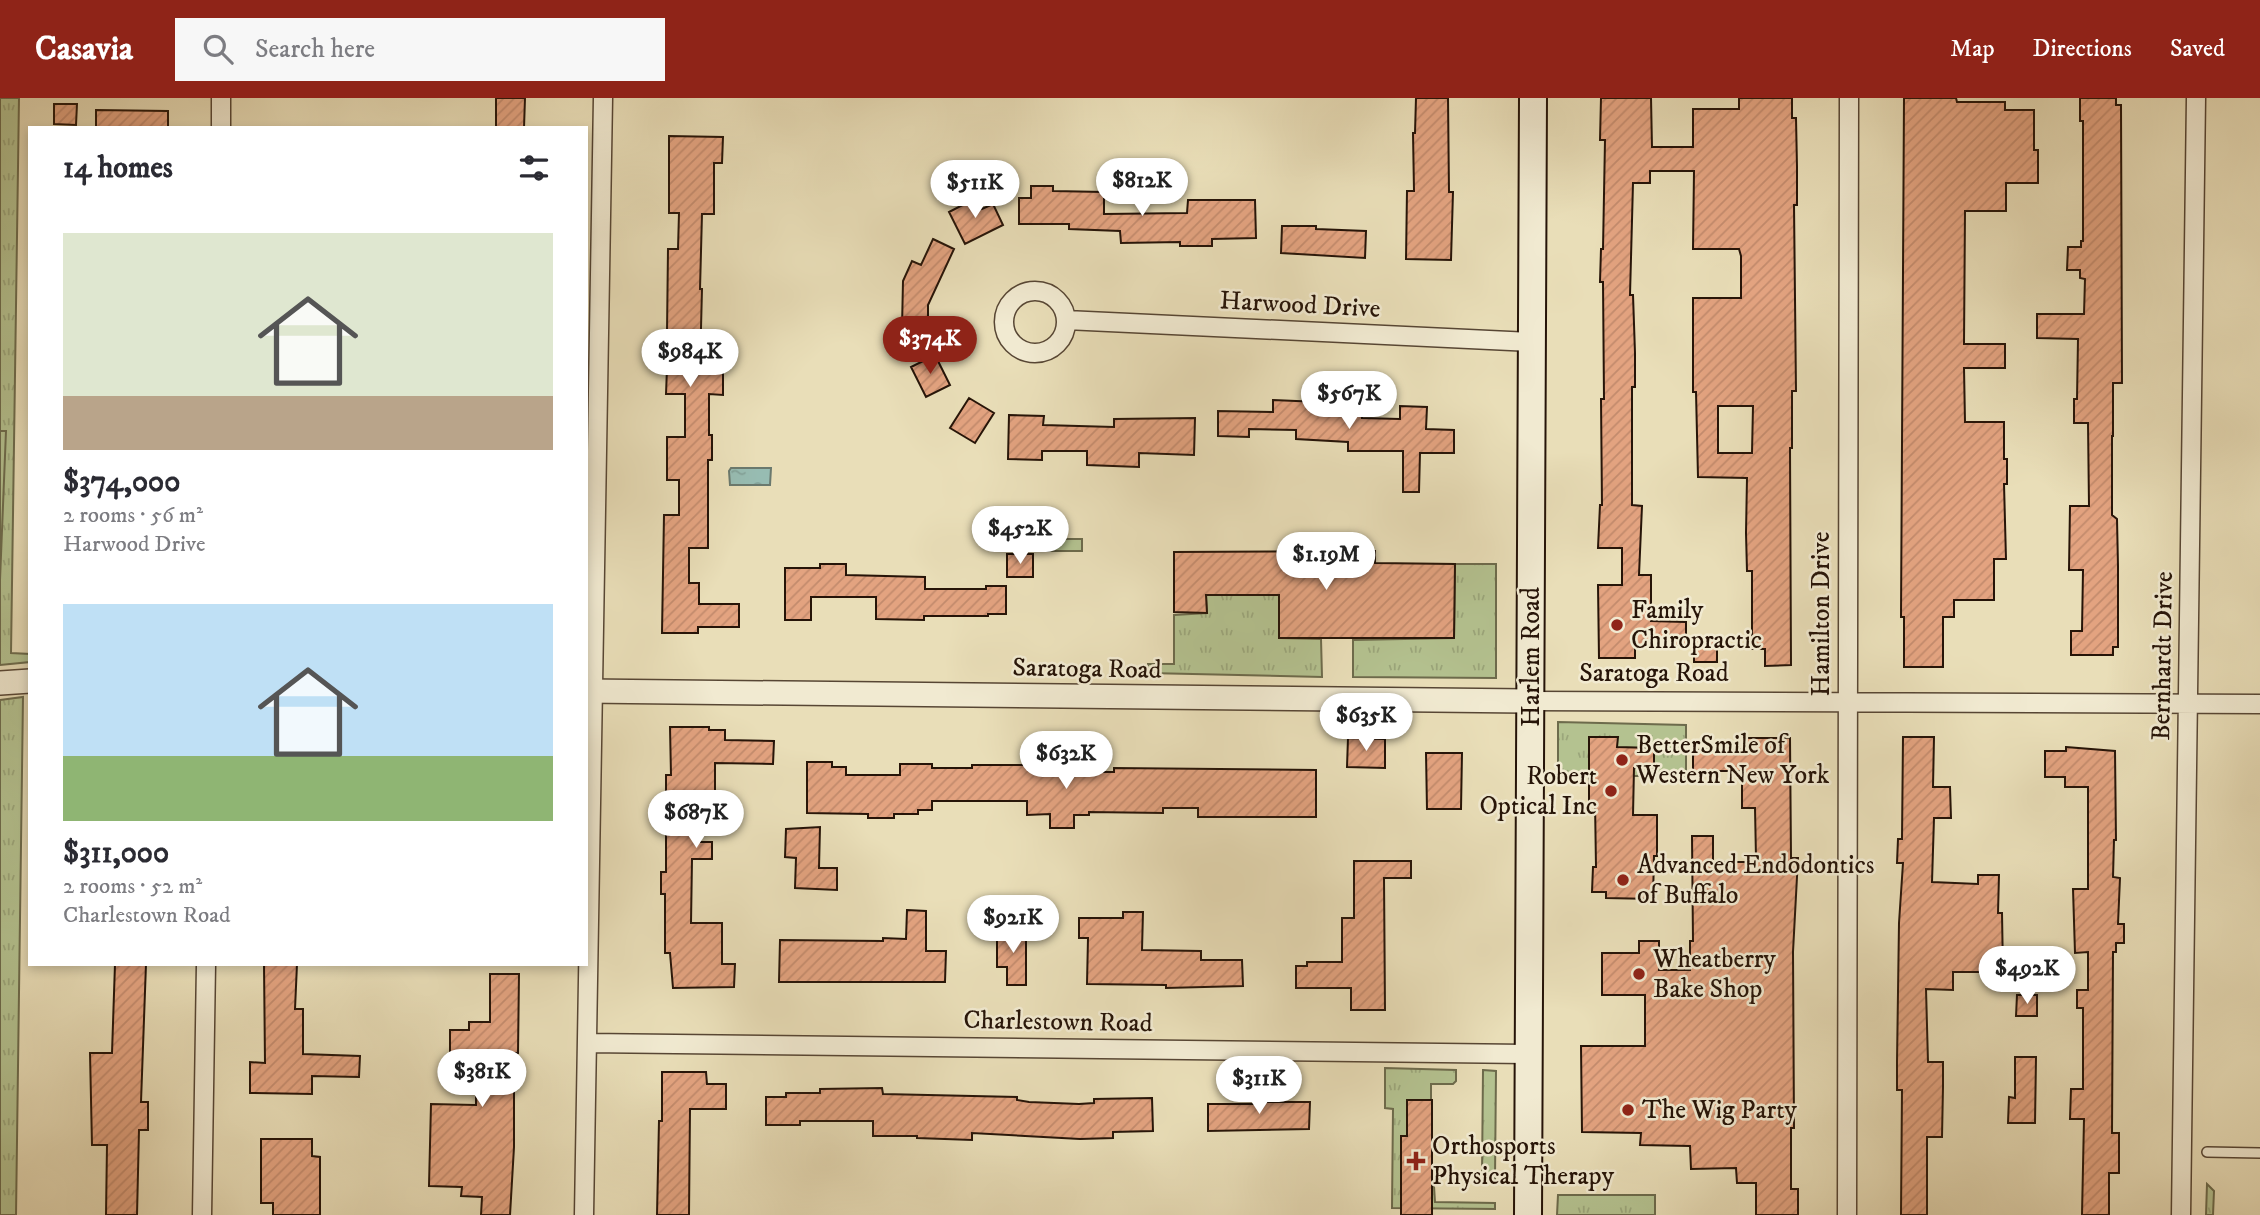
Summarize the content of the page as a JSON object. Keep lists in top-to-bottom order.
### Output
{
  "streets": {
    "main road": ["Harlem Road"],
    "street": [
      "Harwood Drive",
      "Hamilton Drive",
      "Bernhardt Drive",
      "Saratoga Road",
      "Charlestown Road"
    ]
  },
  "crossings": [
    ["Harwood Drive", "Harlem Road"],
    ["Hamilton Drive", "Saratoga Road"],
    ["Bernhardt Drive", "Saratoga Road"],
    ["Harlem Road", "Saratoga Road"],
    ["Harlem Road", "Charlestown Road"]
  ],
  "places": {
    "other": [
      "Family Chiropractic",
      "BetterSmile of Western New York",
      "Robert Optical Inc",
      "Advanced Endodontics of Buffalo",
      "Wheatberry Bake Shop",
      "The Wig Party"
    ],
    "health": ["Orthosports Physical Therapy"]
  },
  "page": {
    "header": "Casavia",
    "search": "Search here",
    "nav": ["Map", "Directions", "Saved"],
    "heading": "14 homes",
    "price": [
      "$812K",
      "$511K",
      "$374K",
      "$984K",
      "$567K",
      "$452K",
      "$1.19M",
      "$635K",
      "$632K",
      "$687K",
      "$921K",
      "$492K",
      "$381K",
      "$311K"
    ],
    "list": [
      {
        "name": "$374,000",
        "note": "2 rooms · 56 m² · Harwood Drive"
      },
      {
        "name": "$311,000",
        "note": "2 rooms · 52 m² · Charlestown Road"
      }
    ]
  }
}
